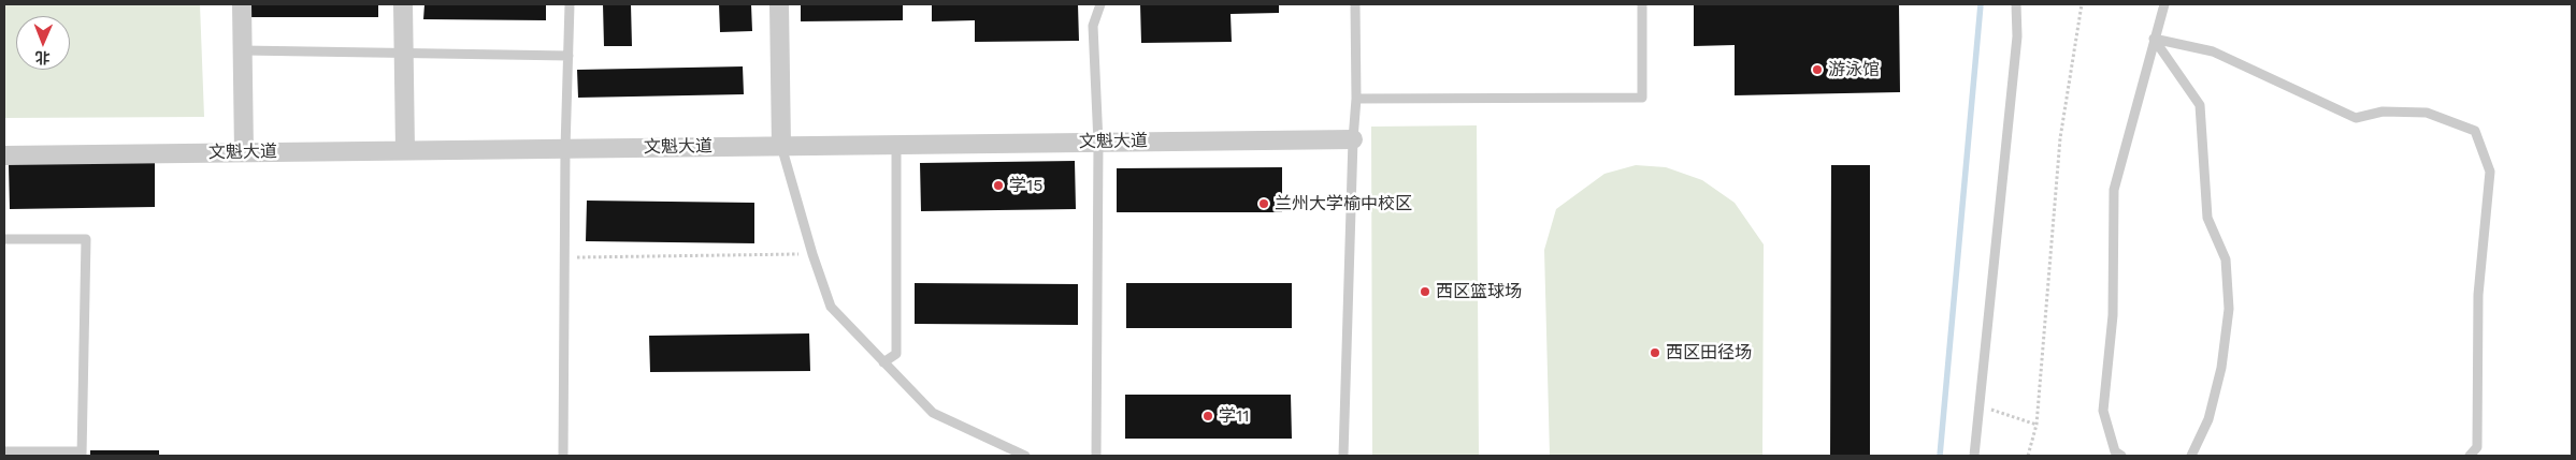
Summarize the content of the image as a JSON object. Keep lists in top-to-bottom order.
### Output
{
  "streets": {
    "street": ["文魁大道"]
  },
  "places": [
    "游泳馆",
    "学15",
    "兰州大学榆中校区",
    "西区篮球场",
    "西区田径场",
    "学11"
  ],
  "north": "bottom"
}
